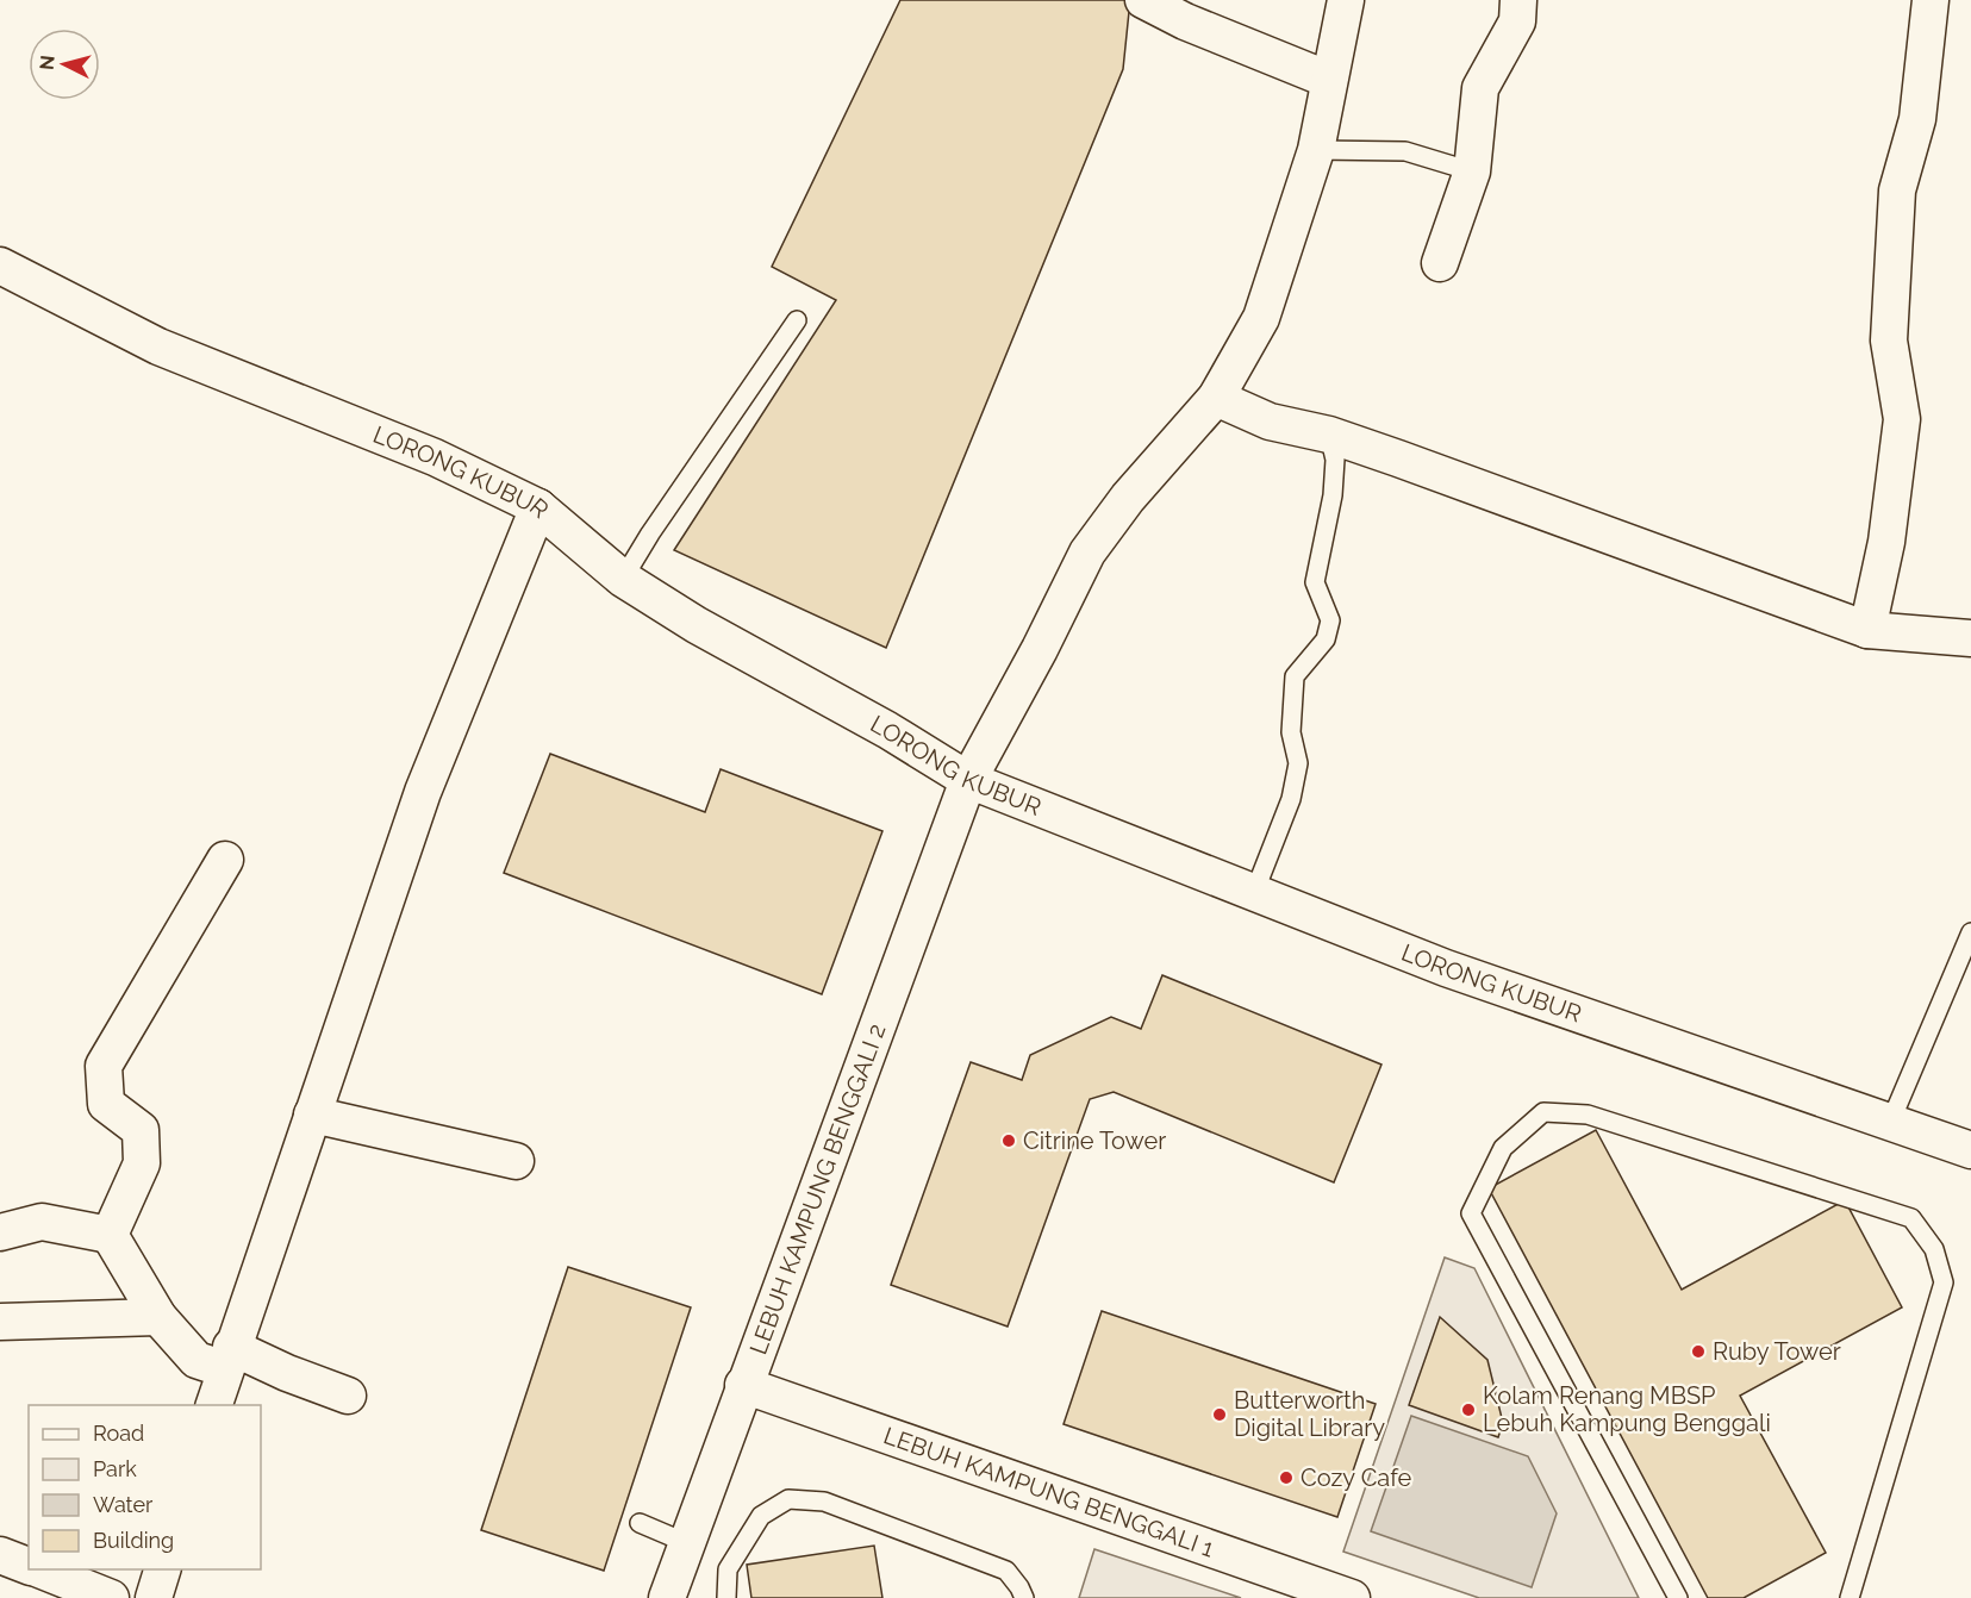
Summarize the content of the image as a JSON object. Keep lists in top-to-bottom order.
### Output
{
  "streets": {
    "street": ["LORONG KUBUR", "LEBUH KAMPUNG BENGGALI 2", "LEBUH KAMPUNG BENGGALI 1"]
  },
  "crossings": [
    ["LORONG KUBUR", "LEBUH KAMPUNG BENGGALI 2"],
    ["LEBUH KAMPUNG BENGGALI 2", "LEBUH KAMPUNG BENGGALI 1"]
  ],
  "places": [
    "Citrine Tower",
    "Ruby Tower",
    "Kolam Renang MBSP Lebuh Kampung Benggali",
    "Butterworth Digital Library",
    "Cozy Cafe"
  ],
  "legend": [
    "Road",
    "Park",
    "Water",
    "Building"
  ],
  "north": "left"
}
